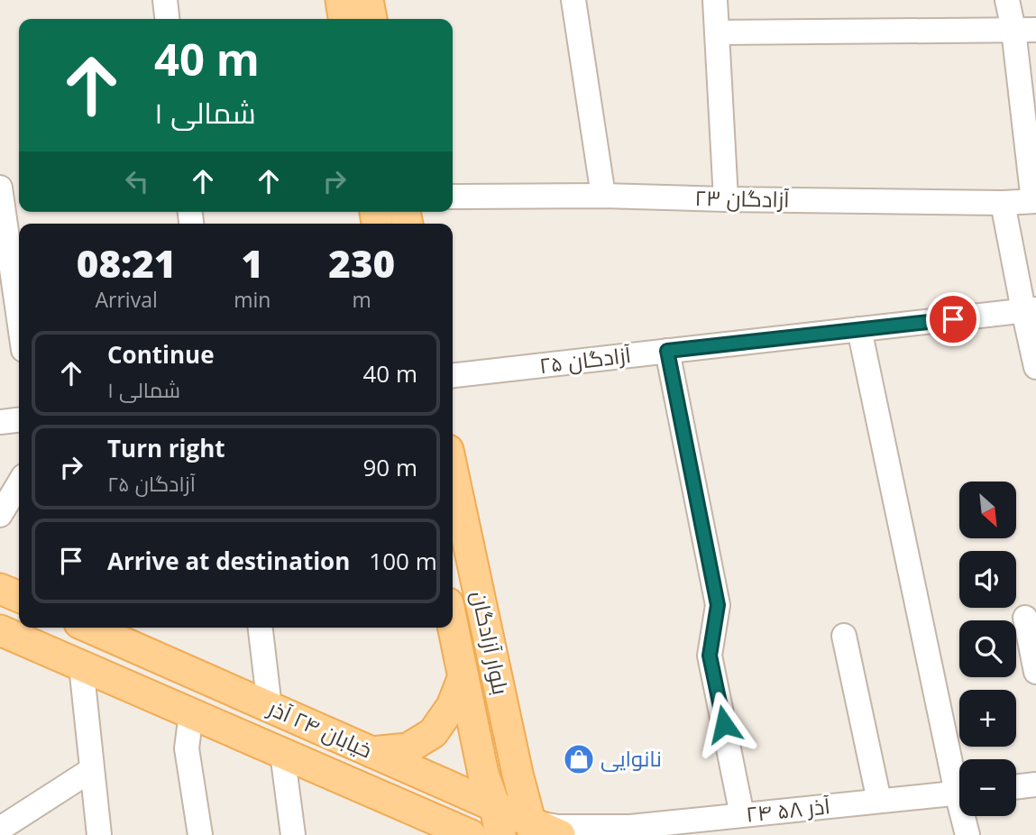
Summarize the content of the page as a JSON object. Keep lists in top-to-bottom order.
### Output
{
  "streets": {
    "main road": ["بلوار آزادگان", "خیابان ۲۴ آذر"],
    "street": ["آزادگان ۲۳", "آزادگان ۲۵", "۲۴ آذر ۵۸"]
  },
  "crossings": [
    ["بلوار آزادگان", "خیابان ۲۴ آذر"],
    ["بلوار آزادگان", "۲۴ آذر ۵۸"],
    ["خیابان ۲۴ آذر", "۲۴ آذر ۵۸"]
  ],
  "places": {
    "shop": ["نانوایی"]
  },
  "north": "bottom right",
  "page": {
    "turn": ["40 m", "۱ شمالی"],
    "eta": [
      "08:21",
      "Arrival",
      "1",
      "min",
      "230",
      "m"
    ],
    "list": [
      {
        "name": "Continue",
        "note": "۱ شمالی",
        "value": "40 m"
      },
      {
        "name": "Turn right",
        "note": "آزادگان ۲۵",
        "value": "90 m"
      },
      {
        "name": "Arrive at destination",
        "value": "100 m"
      }
    ],
    "map_buttons": ["+", "−"]
  }
}
